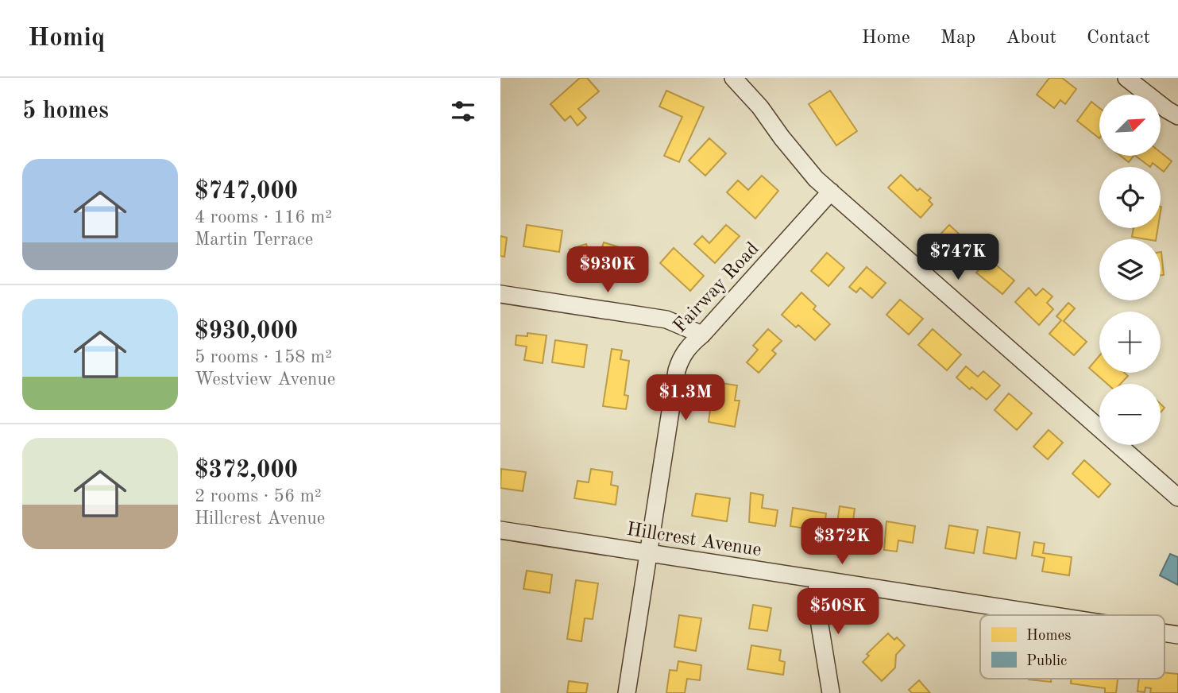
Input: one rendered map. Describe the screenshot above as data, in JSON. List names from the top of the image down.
{
  "streets": {
    "street": ["Fairway Road", "Hillcrest Avenue"]
  },
  "crossings": [
    ["Fairway Road", "Hillcrest Avenue"]
  ],
  "legend": ["Homes", "Public"],
  "north": "top right",
  "page": {
    "header": "Homiq",
    "nav": [
      "Home",
      "Map",
      "About",
      "Contact"
    ],
    "heading": "5 homes",
    "map_buttons": ["+", "−"],
    "list": [
      {
        "name": "$747,000",
        "note": "4 rooms · 116 m² · Martin Terrace"
      },
      {
        "name": "$930,000",
        "note": "5 rooms · 158 m² · Westview Avenue"
      },
      {
        "name": "$372,000",
        "note": "2 rooms · 56 m² · Hillcrest Avenue"
      }
    ],
    "price": [
      "$747K",
      "$930K",
      "$1.3M",
      "$372K",
      "$508K"
    ]
  }
}
